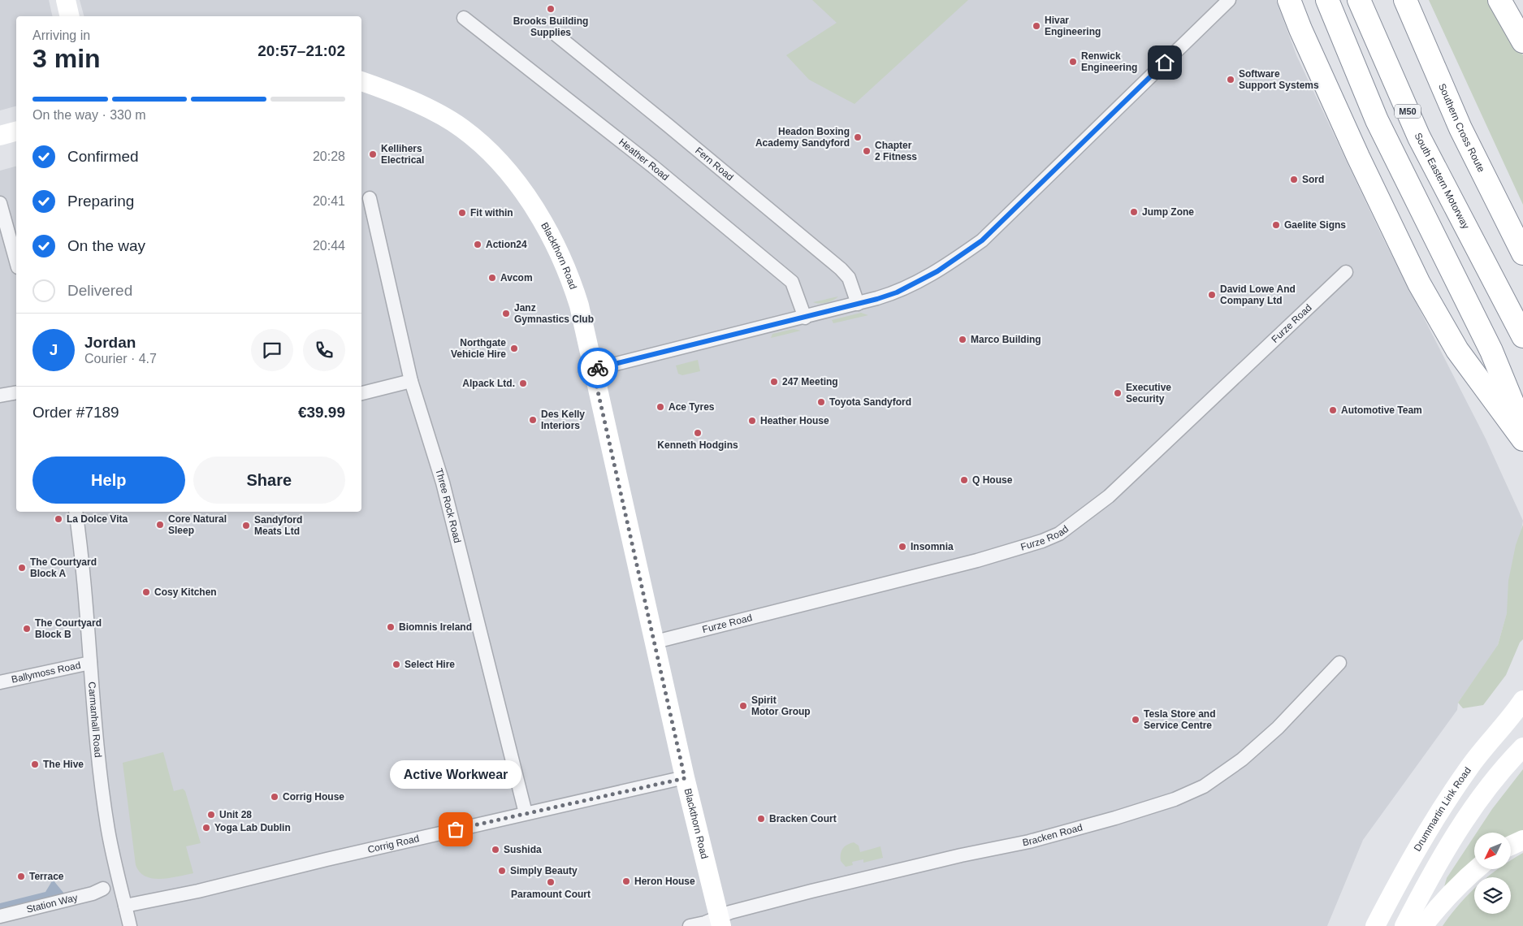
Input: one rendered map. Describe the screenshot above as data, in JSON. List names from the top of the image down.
{
  "streets": {
    "highway": ["M50", "Southern Cross Route", "South Eastern Motorway"],
    "street": [
      "Heather Road",
      "Fern Road",
      "Blackthorn Road",
      "Furze Road",
      "Three Rock Road",
      "Ballymoss Road",
      "Carmanhall Road",
      "Drummartin Link Road",
      "Bracken Road",
      "Corrig Road",
      "Station Way"
    ]
  },
  "crossings": [
    ["Blackthorn Road", "Furze Road"],
    ["Blackthorn Road", "Bracken Road"],
    ["Blackthorn Road", "Corrig Road"],
    ["Three Rock Road", "Corrig Road"],
    ["Ballymoss Road", "Carmanhall Road"],
    ["Carmanhall Road", "Corrig Road"]
  ],
  "places": [
    "Brooks Building Supplies",
    "Hivar Engineering",
    "Renwick Engineering",
    "Software Support Systems",
    "Headon Boxing Academy Sandyford",
    "Chapter 2 Fitness",
    "Kellihers Electrical",
    "Sord",
    "Jump Zone",
    "Fit within",
    "Gaelite Signs",
    "Action24",
    "Avcom",
    "David Lowe And Company Ltd",
    "Janz Gymnastics Club",
    "Marco Building",
    "Northgate Vehicle Hire",
    "247 Meeting",
    "Alpack Ltd.",
    "Executive Security",
    "Toyota Sandyford",
    "Ace Tyres",
    "Automotive Team",
    "Des Kelly Interiors",
    "Heather House",
    "Kenneth Hodgins",
    "Q House",
    "La Dolce Vita",
    "Core Natural Sleep",
    "Sandyford Meats Ltd",
    "Insomnia",
    "The Courtyard Block A",
    "Cosy Kitchen",
    "Biomnis Ireland",
    "The Courtyard Block B",
    "Select Hire",
    "Spirit Motor Group",
    "Tesla Store and Service Centre",
    "The Hive",
    "Corrig House",
    "Unit 28",
    "Bracken Court",
    "Yoga Lab Dublin",
    "Active Workwear",
    "Sushida",
    "Simply Beauty",
    "Terrace",
    "Heron House",
    "Paramount Court"
  ],
  "north": "bottom left",
  "page": {
    "heading": ["3 min", "Arriving in", "20:57–21:02"],
    "panel": [
      "Jordan",
      "Courier · 4.7",
      "Order #7189",
      "€39.99"
    ],
    "bar": "On the way · 330 m",
    "list": [
      ["Confirmed", "20:28"],
      ["Preparing", "20:41"],
      ["On the way", "20:44"],
      "Delivered"
    ],
    "round": "J",
    "buttons": ["Help", "Share"],
    "bubble": "Active Workwear"
  }
}
